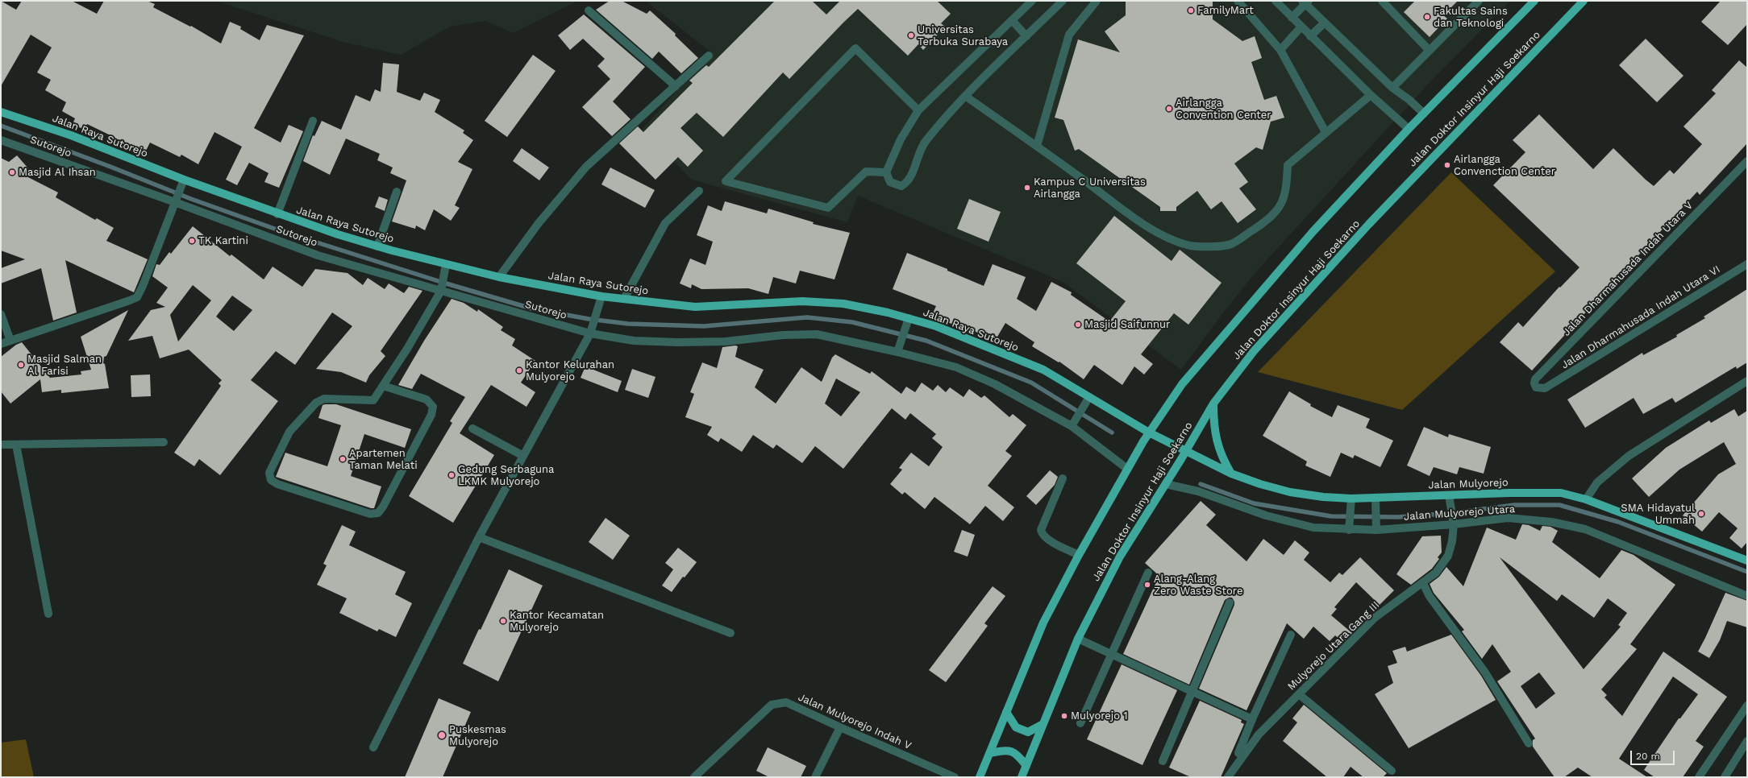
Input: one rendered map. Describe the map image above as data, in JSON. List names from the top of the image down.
{
  "streets": {
    "main road": ["Jalan Doktor Insinyur Haji Soekarno", "Jalan Raya Sutorejo", "Jalan Mulyorejo"],
    "street": [
      "Sutorejo",
      "Jalan Dharmahusada Indah Utara V",
      "Jalan Dharmahusada Indah Utara VI",
      "Jalan Mulyorejo Utara",
      "Mulyorejo Utara Gang III",
      "Jalan Mulyorejo Indah V"
    ]
  },
  "crossings": [
    ["Jalan Doktor Insinyur Haji Soekarno", "Jalan Raya Sutorejo"],
    ["Jalan Doktor Insinyur Haji Soekarno", "Jalan Mulyorejo"],
    ["Jalan Doktor Insinyur Haji Soekarno", "Jalan Mulyorejo Utara"],
    ["Jalan Raya Sutorejo", "Jalan Mulyorejo"],
    ["Jalan Dharmahusada Indah Utara V", "Jalan Dharmahusada Indah Utara VI"],
    ["Jalan Mulyorejo", "Mulyorejo Utara Gang III"],
    ["Jalan Mulyorejo Utara", "Mulyorejo Utara Gang III"]
  ],
  "places": [
    "FamilyMart",
    "Fakultas Sains dan Teknologi",
    "Universitas Terbuka Surabaya",
    "Airlangga Convention Center",
    "Airlangga Convenction Center",
    "Masjid Al Ihsan",
    "Kampus C Universitas Airlangga",
    "TK Kartini",
    "Masjid Saifunnur",
    "Masjid Salman Al Farisi",
    "Kantor Kelurahan Mulyorejo",
    "Apartemen Taman Melati",
    "Gedung Serbaguna LKMK Mulyorejo",
    "SMA Hidayatul Ummah",
    "Alang-Alang Zero Waste Store",
    "Kantor Kecamatan Mulyorejo",
    "Mulyorejo 1",
    "Puskesmas Mulyorejo"
  ],
  "scale_bar": "20 m"
}
